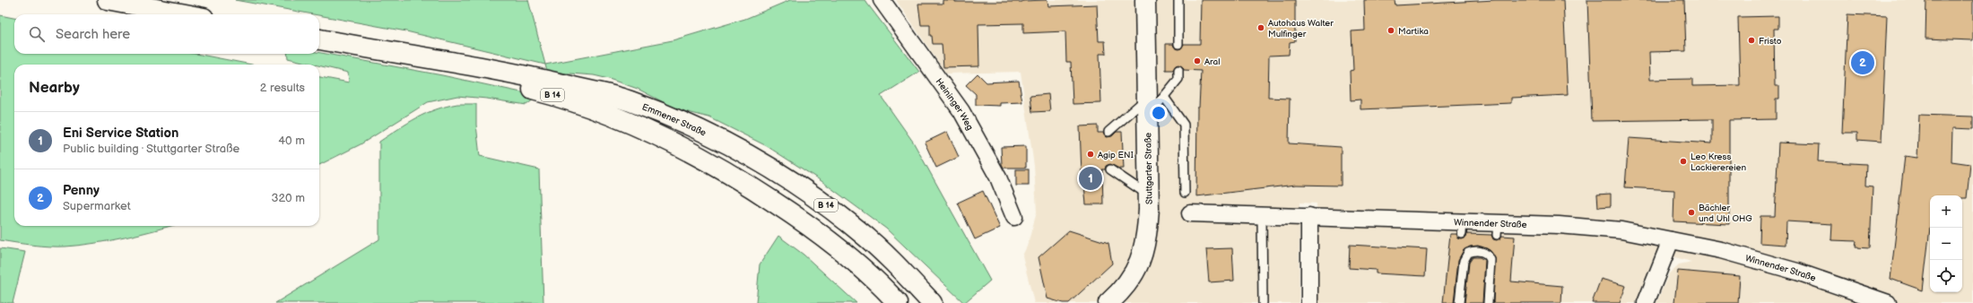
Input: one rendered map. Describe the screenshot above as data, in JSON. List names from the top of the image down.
{
  "streets": {
    "main road": ["B 14", "Emmener Straße", "Stuttgarter Straße"],
    "street": ["Heininger Weg", "Winnender Straße"]
  },
  "places": [
    "Autohaus Walter Mulfinger",
    "Martika",
    "Fristo",
    "Aral",
    "Agip ENI",
    "Leo Kress Lackierereien",
    "Bächler und Uhl OHG"
  ],
  "page": {
    "search": "Search here",
    "pins": ["2", "1"],
    "heading": ["Nearby", "2 results"],
    "list": [
      {
        "mark": "1",
        "name": "Eni Service Station",
        "note": "Public building · Stuttgarter Straße",
        "value": "40 m"
      },
      {
        "mark": "2",
        "name": "Penny",
        "note": "Supermarket",
        "value": "320 m"
      }
    ],
    "map_buttons": ["+", "−"]
  }
}
